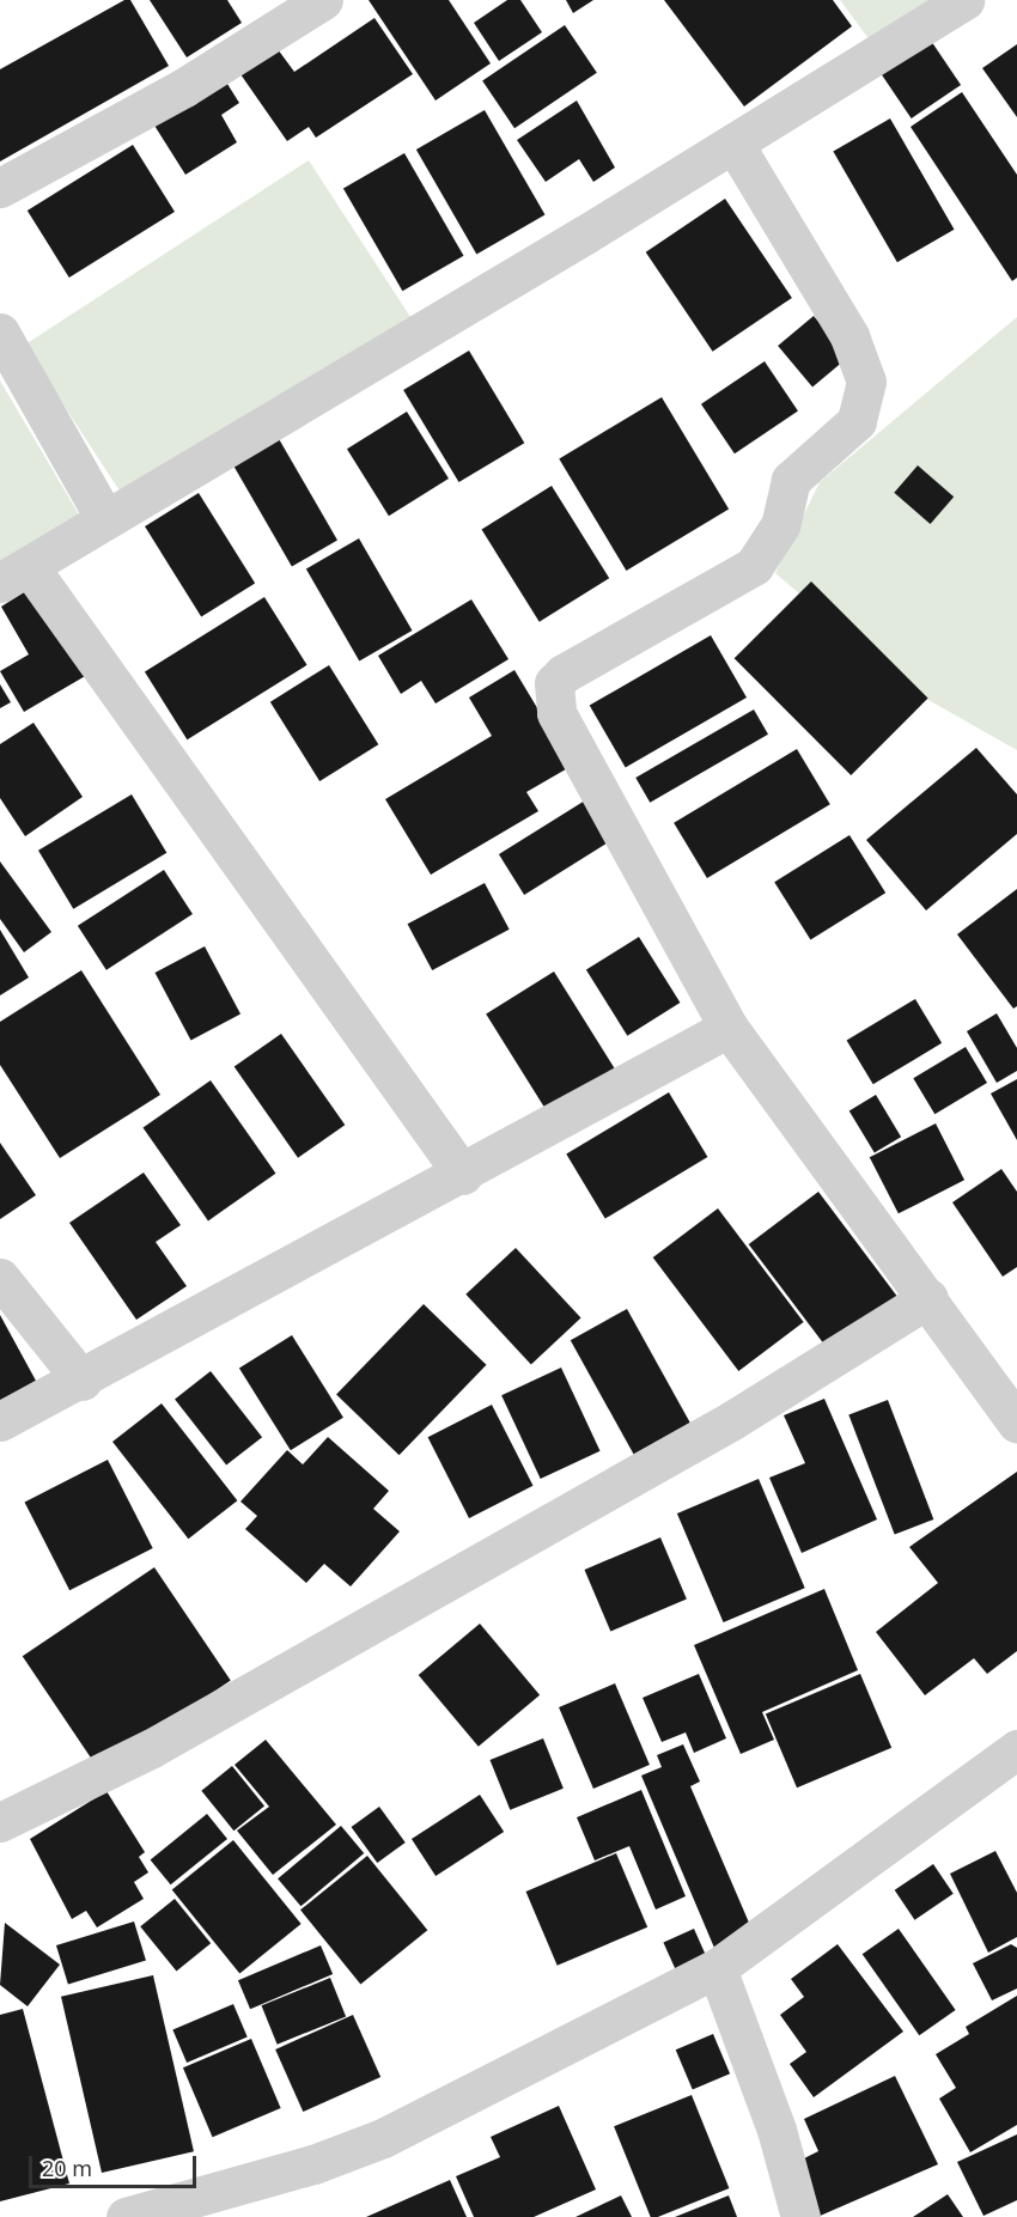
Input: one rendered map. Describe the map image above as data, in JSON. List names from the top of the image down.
{
  "scale_bar": "20 m"
}
